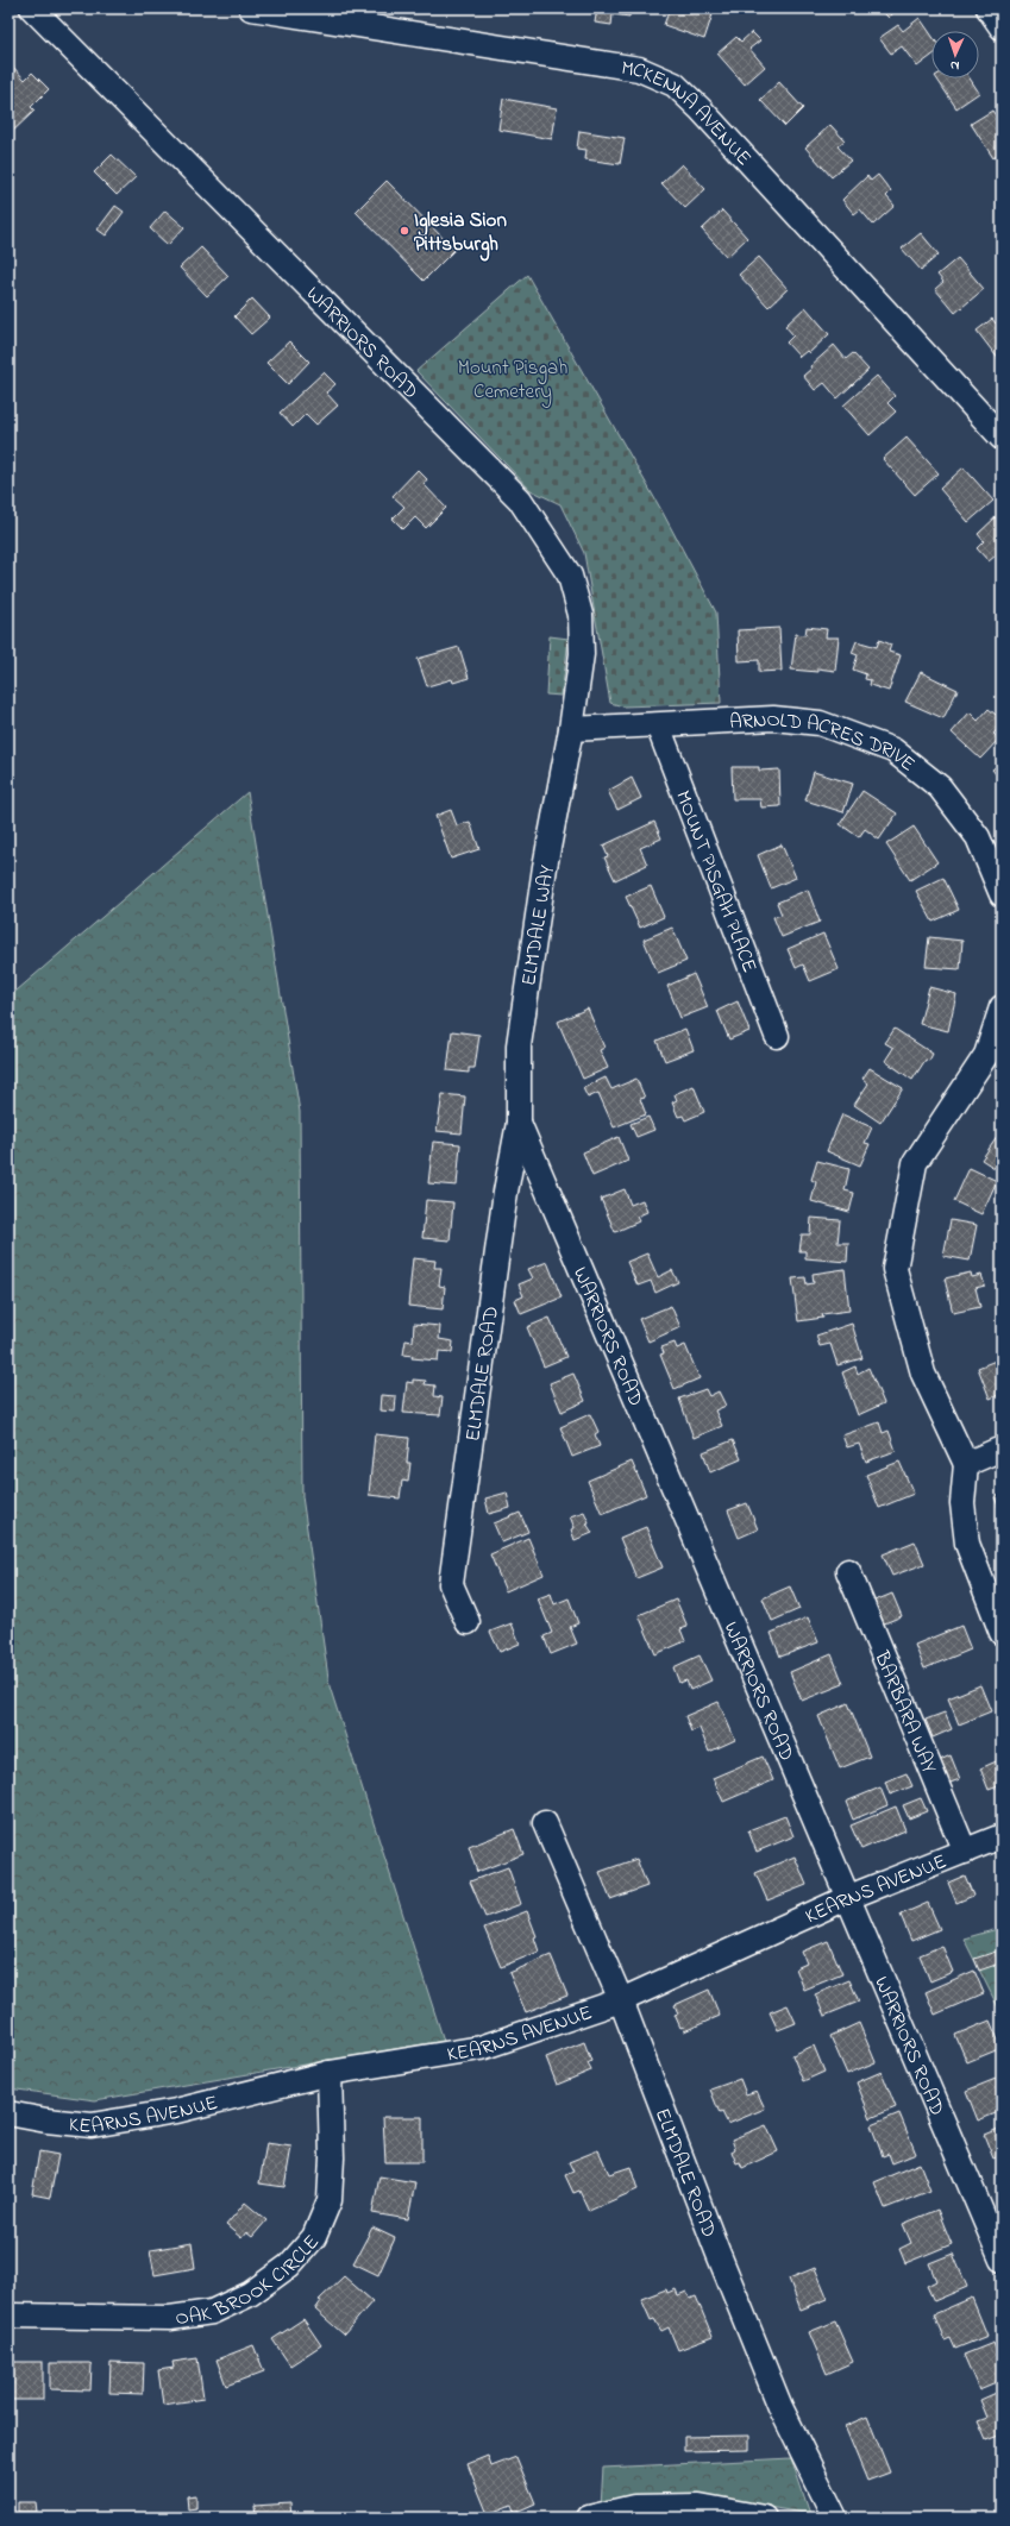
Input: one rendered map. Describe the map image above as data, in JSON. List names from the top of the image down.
{
  "streets": {
    "street": [
      "MCKENNA AVENUE",
      "WARRIORS ROAD",
      "ARNOLD ACRES DRIVE",
      "MOUNT PISGAH PLACE",
      "ELMDALE WAY",
      "ELMDALE ROAD",
      "BARBARA WAY",
      "KEARNS AVENUE",
      "OAK BROOK CIRCLE"
    ]
  },
  "crossings": [
    ["WARRIORS ROAD", "ARNOLD ACRES DRIVE"],
    ["WARRIORS ROAD", "ELMDALE WAY"],
    ["WARRIORS ROAD", "ELMDALE ROAD"],
    ["WARRIORS ROAD", "KEARNS AVENUE"],
    ["ARNOLD ACRES DRIVE", "MOUNT PISGAH PLACE"],
    ["ARNOLD ACRES DRIVE", "ELMDALE WAY"],
    ["ELMDALE WAY", "ELMDALE ROAD"],
    ["ELMDALE ROAD", "KEARNS AVENUE"],
    ["BARBARA WAY", "KEARNS AVENUE"],
    ["KEARNS AVENUE", "OAK BROOK CIRCLE"]
  ],
  "parks": ["Mount Pisgah Cemetery"],
  "places": ["Iglesia Sion Pittsburgh"],
  "north": "bottom"
}
